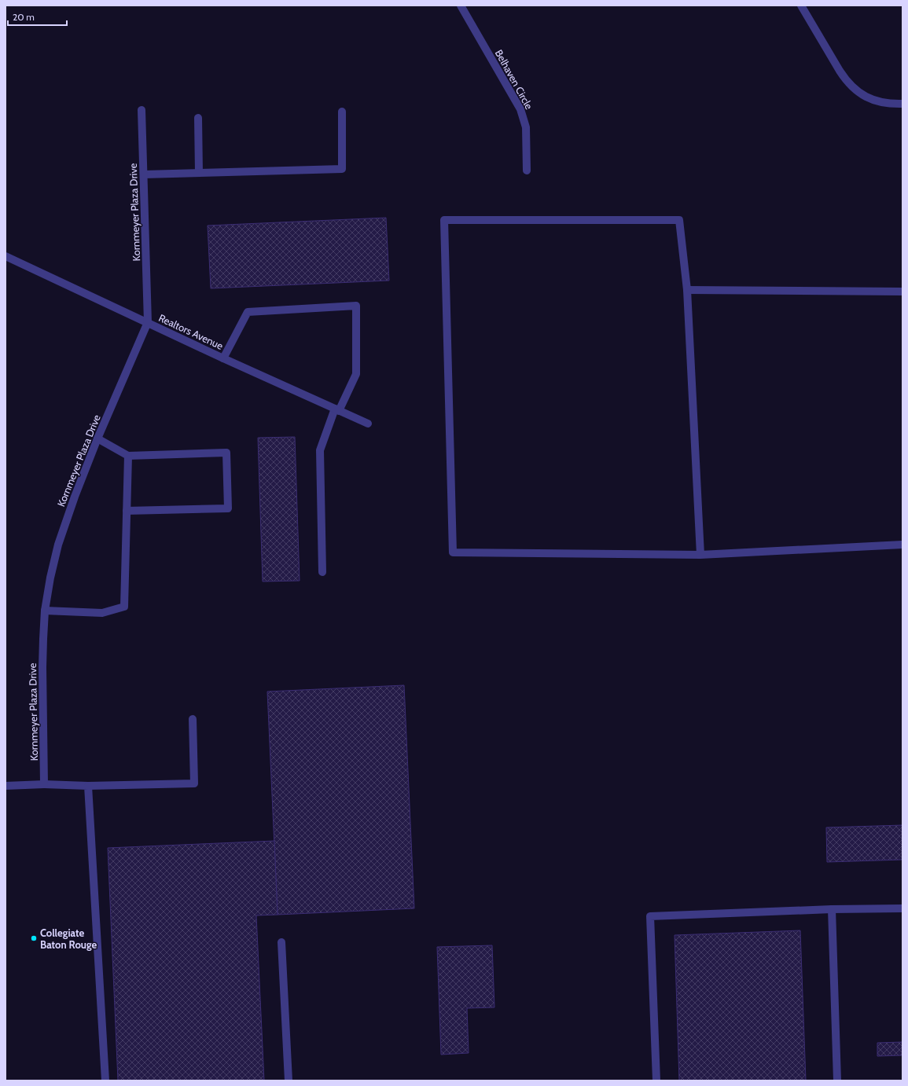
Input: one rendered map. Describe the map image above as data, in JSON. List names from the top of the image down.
{
  "streets": {
    "street": ["Belhaven Circle", "Kornmeyer Plaza Drive", "Realtors Avenue"]
  },
  "crossings": [
    ["Kornmeyer Plaza Drive", "Realtors Avenue"]
  ],
  "places": ["Collegiate Baton Rouge"],
  "scale_bar": "20 m"
}
